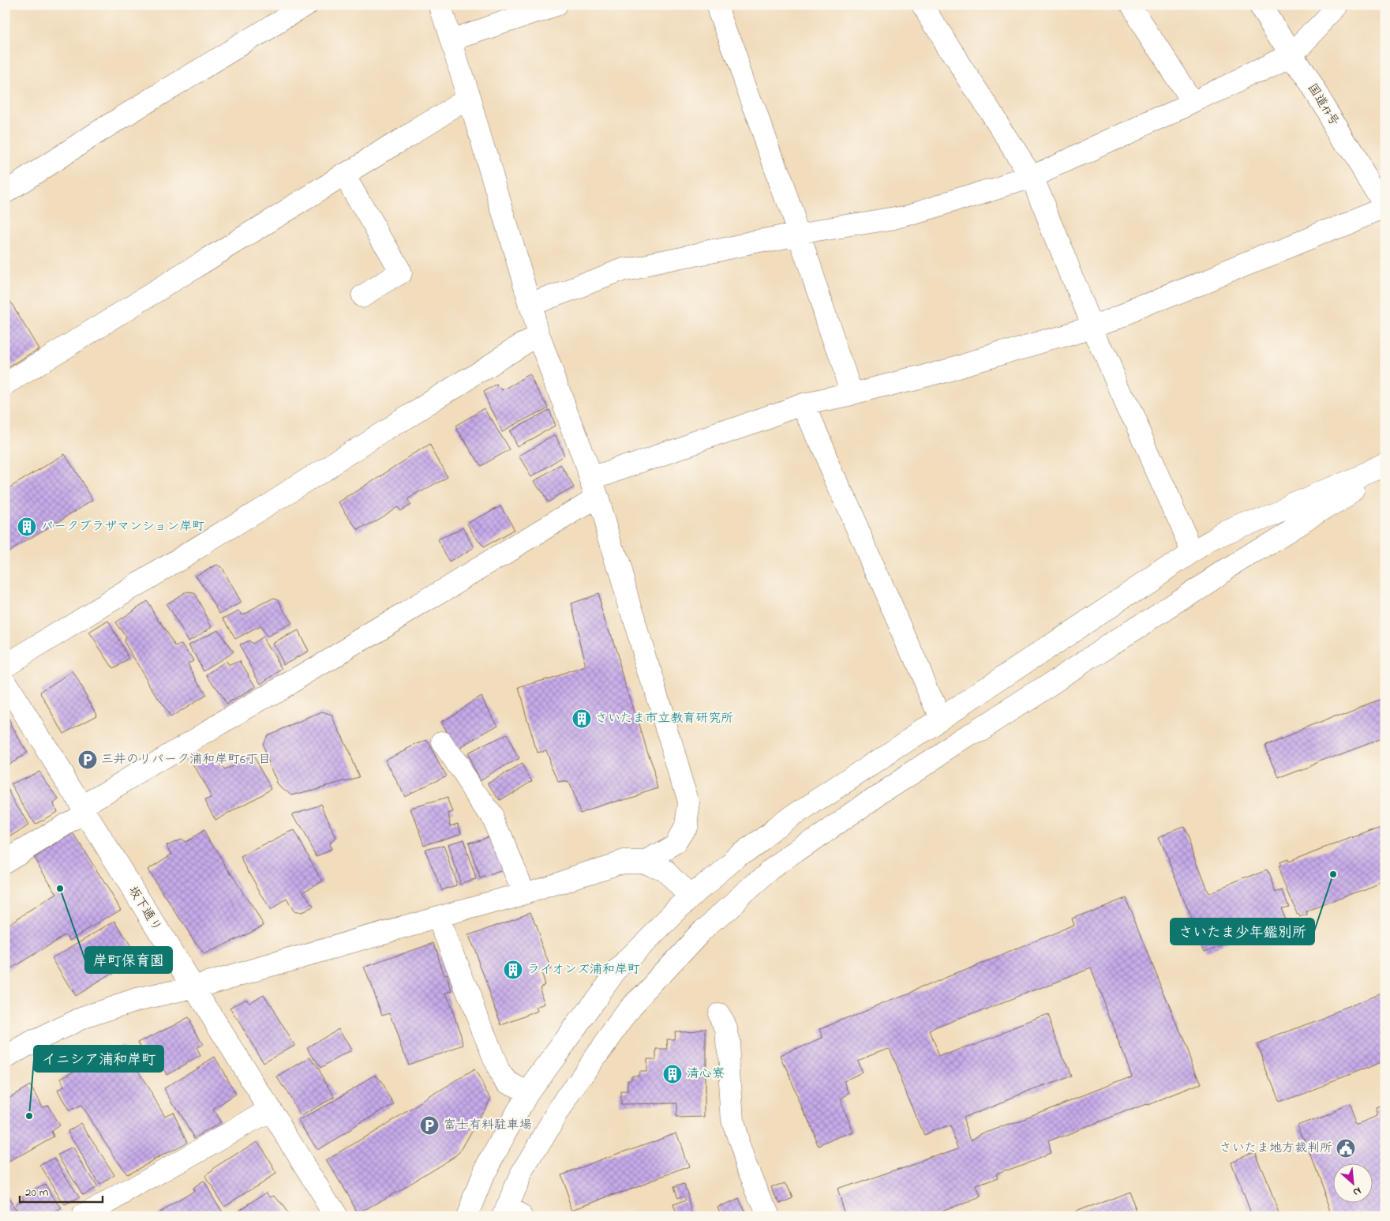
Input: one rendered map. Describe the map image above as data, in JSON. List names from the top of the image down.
{
  "streets": {
    "main road": ["国道17号", "坂下通り"]
  },
  "places": {
    "building": [
      "パークプラザマンション岸町",
      "さいたま市立教育研究所",
      "ライオンズ浦和岸町",
      "清心寮"
    ],
    "parking": ["三井のリパーク浦和岸町6丁目", "富士有料駐車場"],
    "other": ["さいたま少年鑑別所", "岸町保育園", "イニシア浦和岸町"],
    "public building": ["さいたま地方裁判所"]
  },
  "scale_bar": "20 m",
  "north": "bottom right"
}
